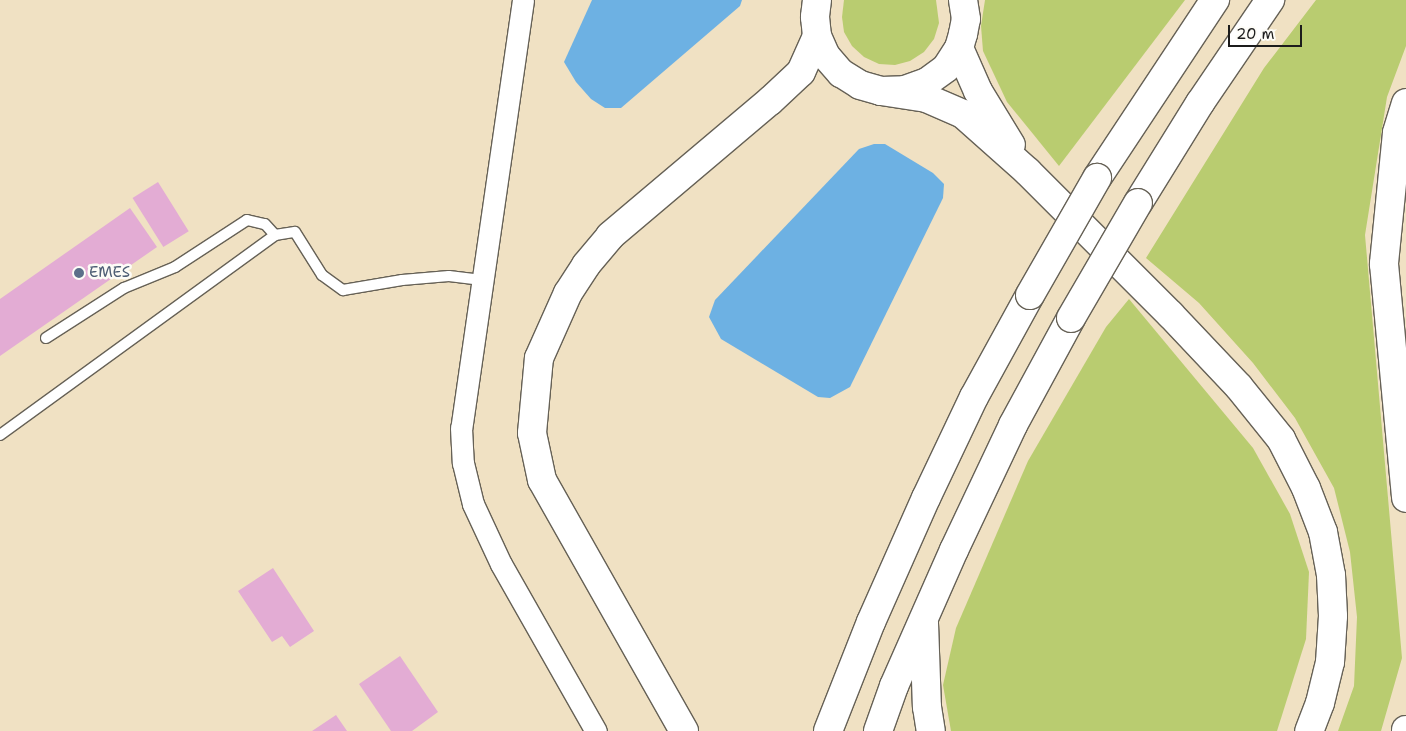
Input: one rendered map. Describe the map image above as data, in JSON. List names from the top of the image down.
{
  "places": ["EMES"],
  "scale_bar": "20 m"
}
